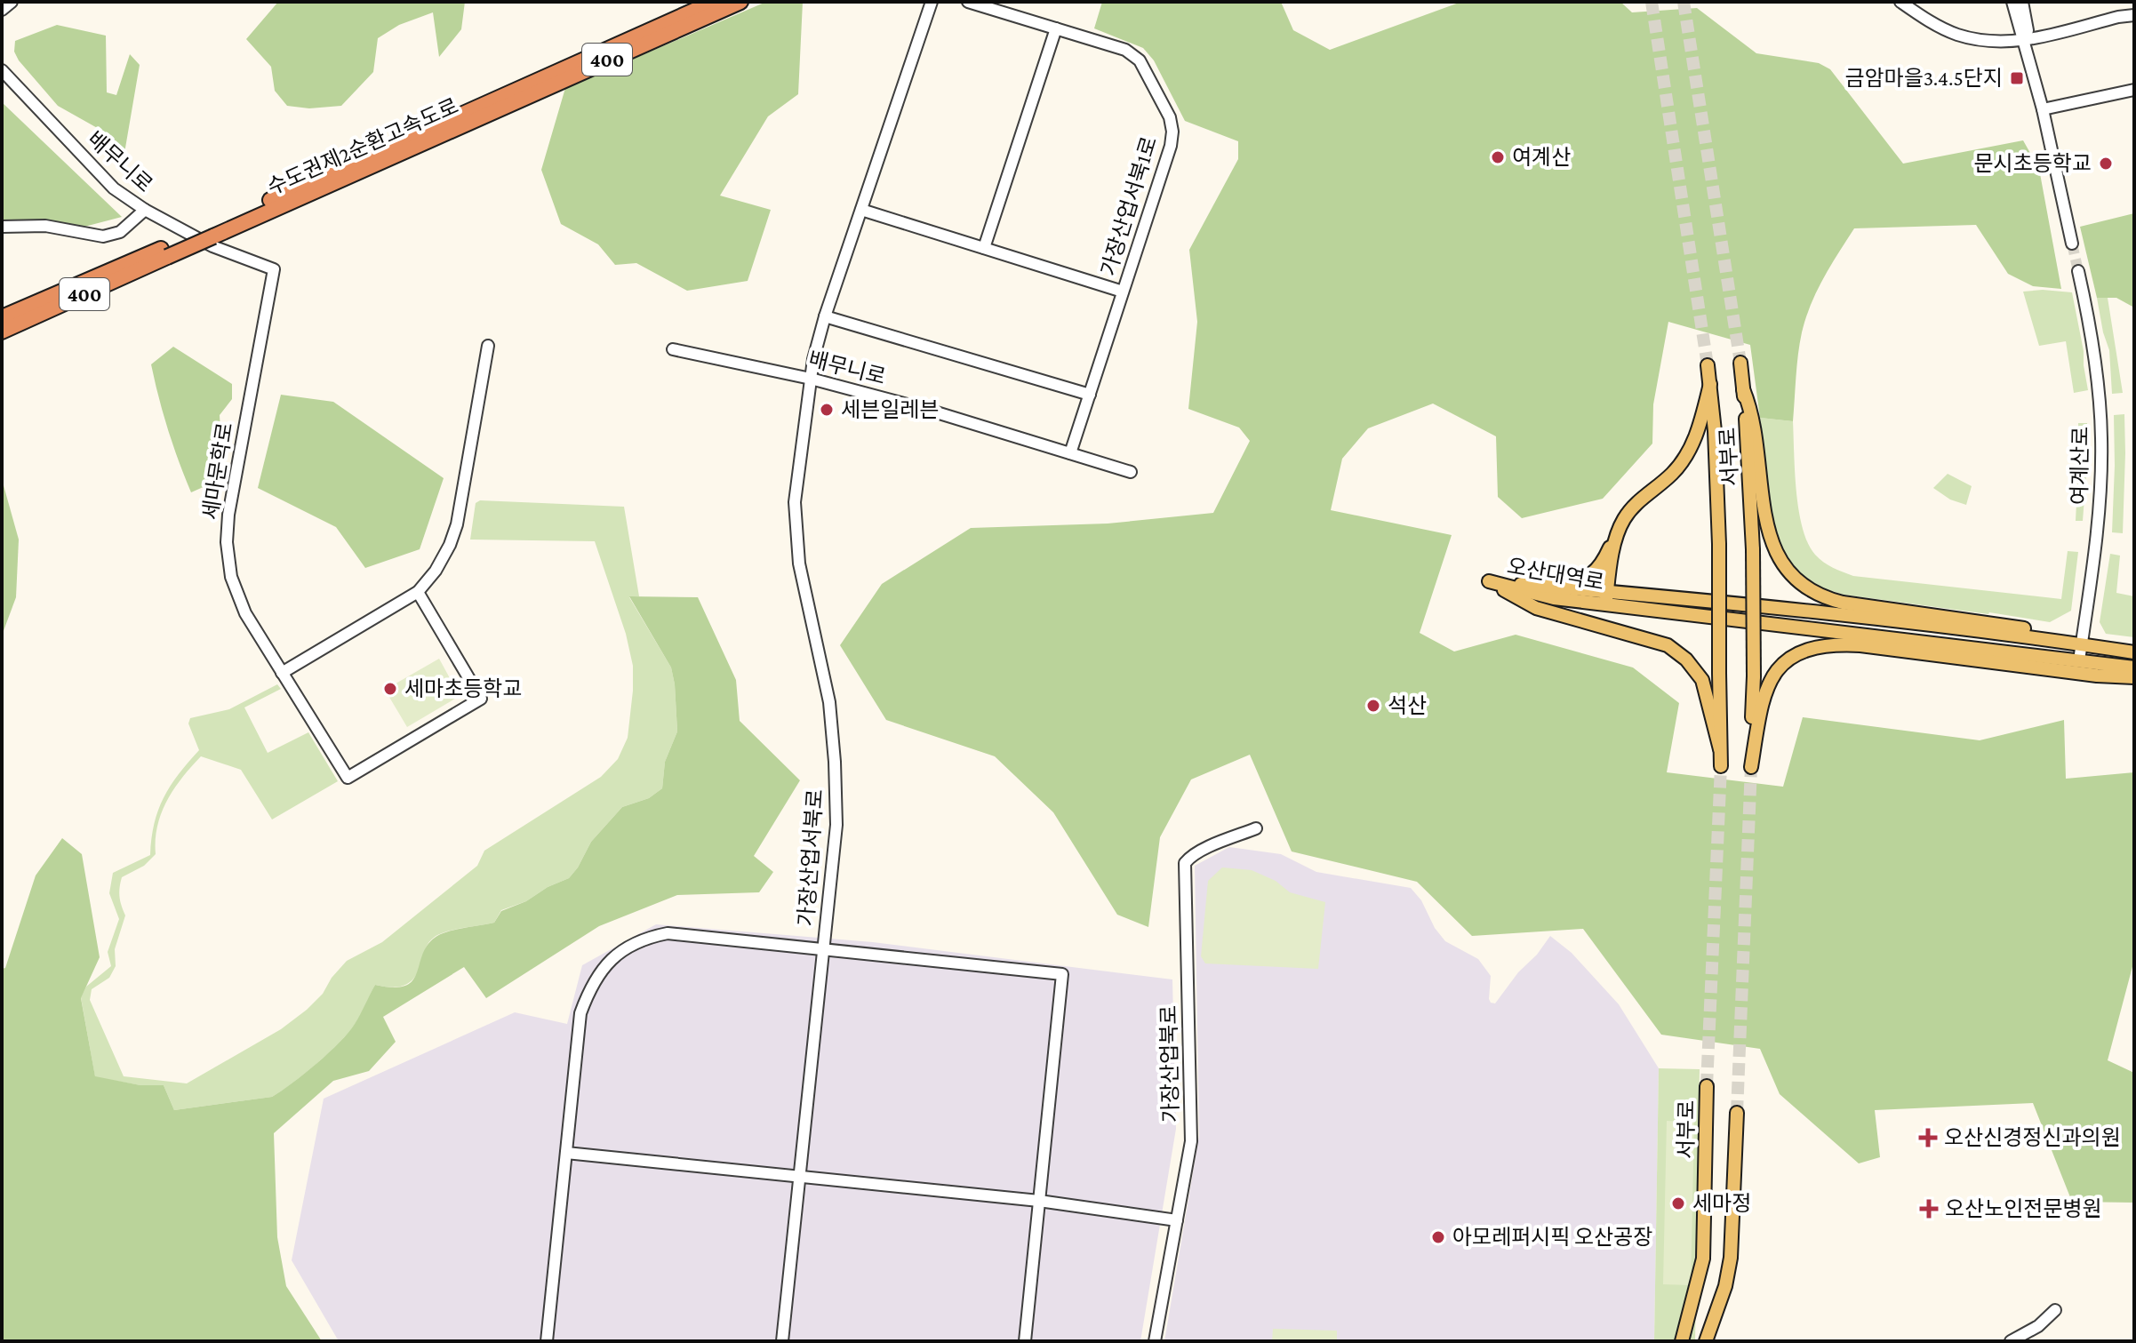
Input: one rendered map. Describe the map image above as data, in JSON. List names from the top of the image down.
{
  "streets": {
    "highway": ["400", "수도권제2순환고속도로"],
    "main road": ["서부로", "오산대역로"],
    "street": [
      "배무니로",
      "가장산업서북1로",
      "여계산로",
      "세마문학로",
      "가장산업서북로",
      "가장산업북로"
    ]
  },
  "crossings": [
    ["배무니로", "가장산업서북1로"],
    ["배무니로", "세마문학로"],
    ["배무니로", "가장산업서북로"],
    ["여계산로", "오산대역로"]
  ],
  "places": {
    "transit": ["금암마을3.4.5단지"],
    "other": [
      "여계산",
      "문시초등학교",
      "세븐일레븐",
      "세마초등학교",
      "석산",
      "세마정",
      "아모레퍼시픽 오산공장"
    ],
    "health": ["오산신경정신과의원", "오산노인전문병원"]
  }
}
